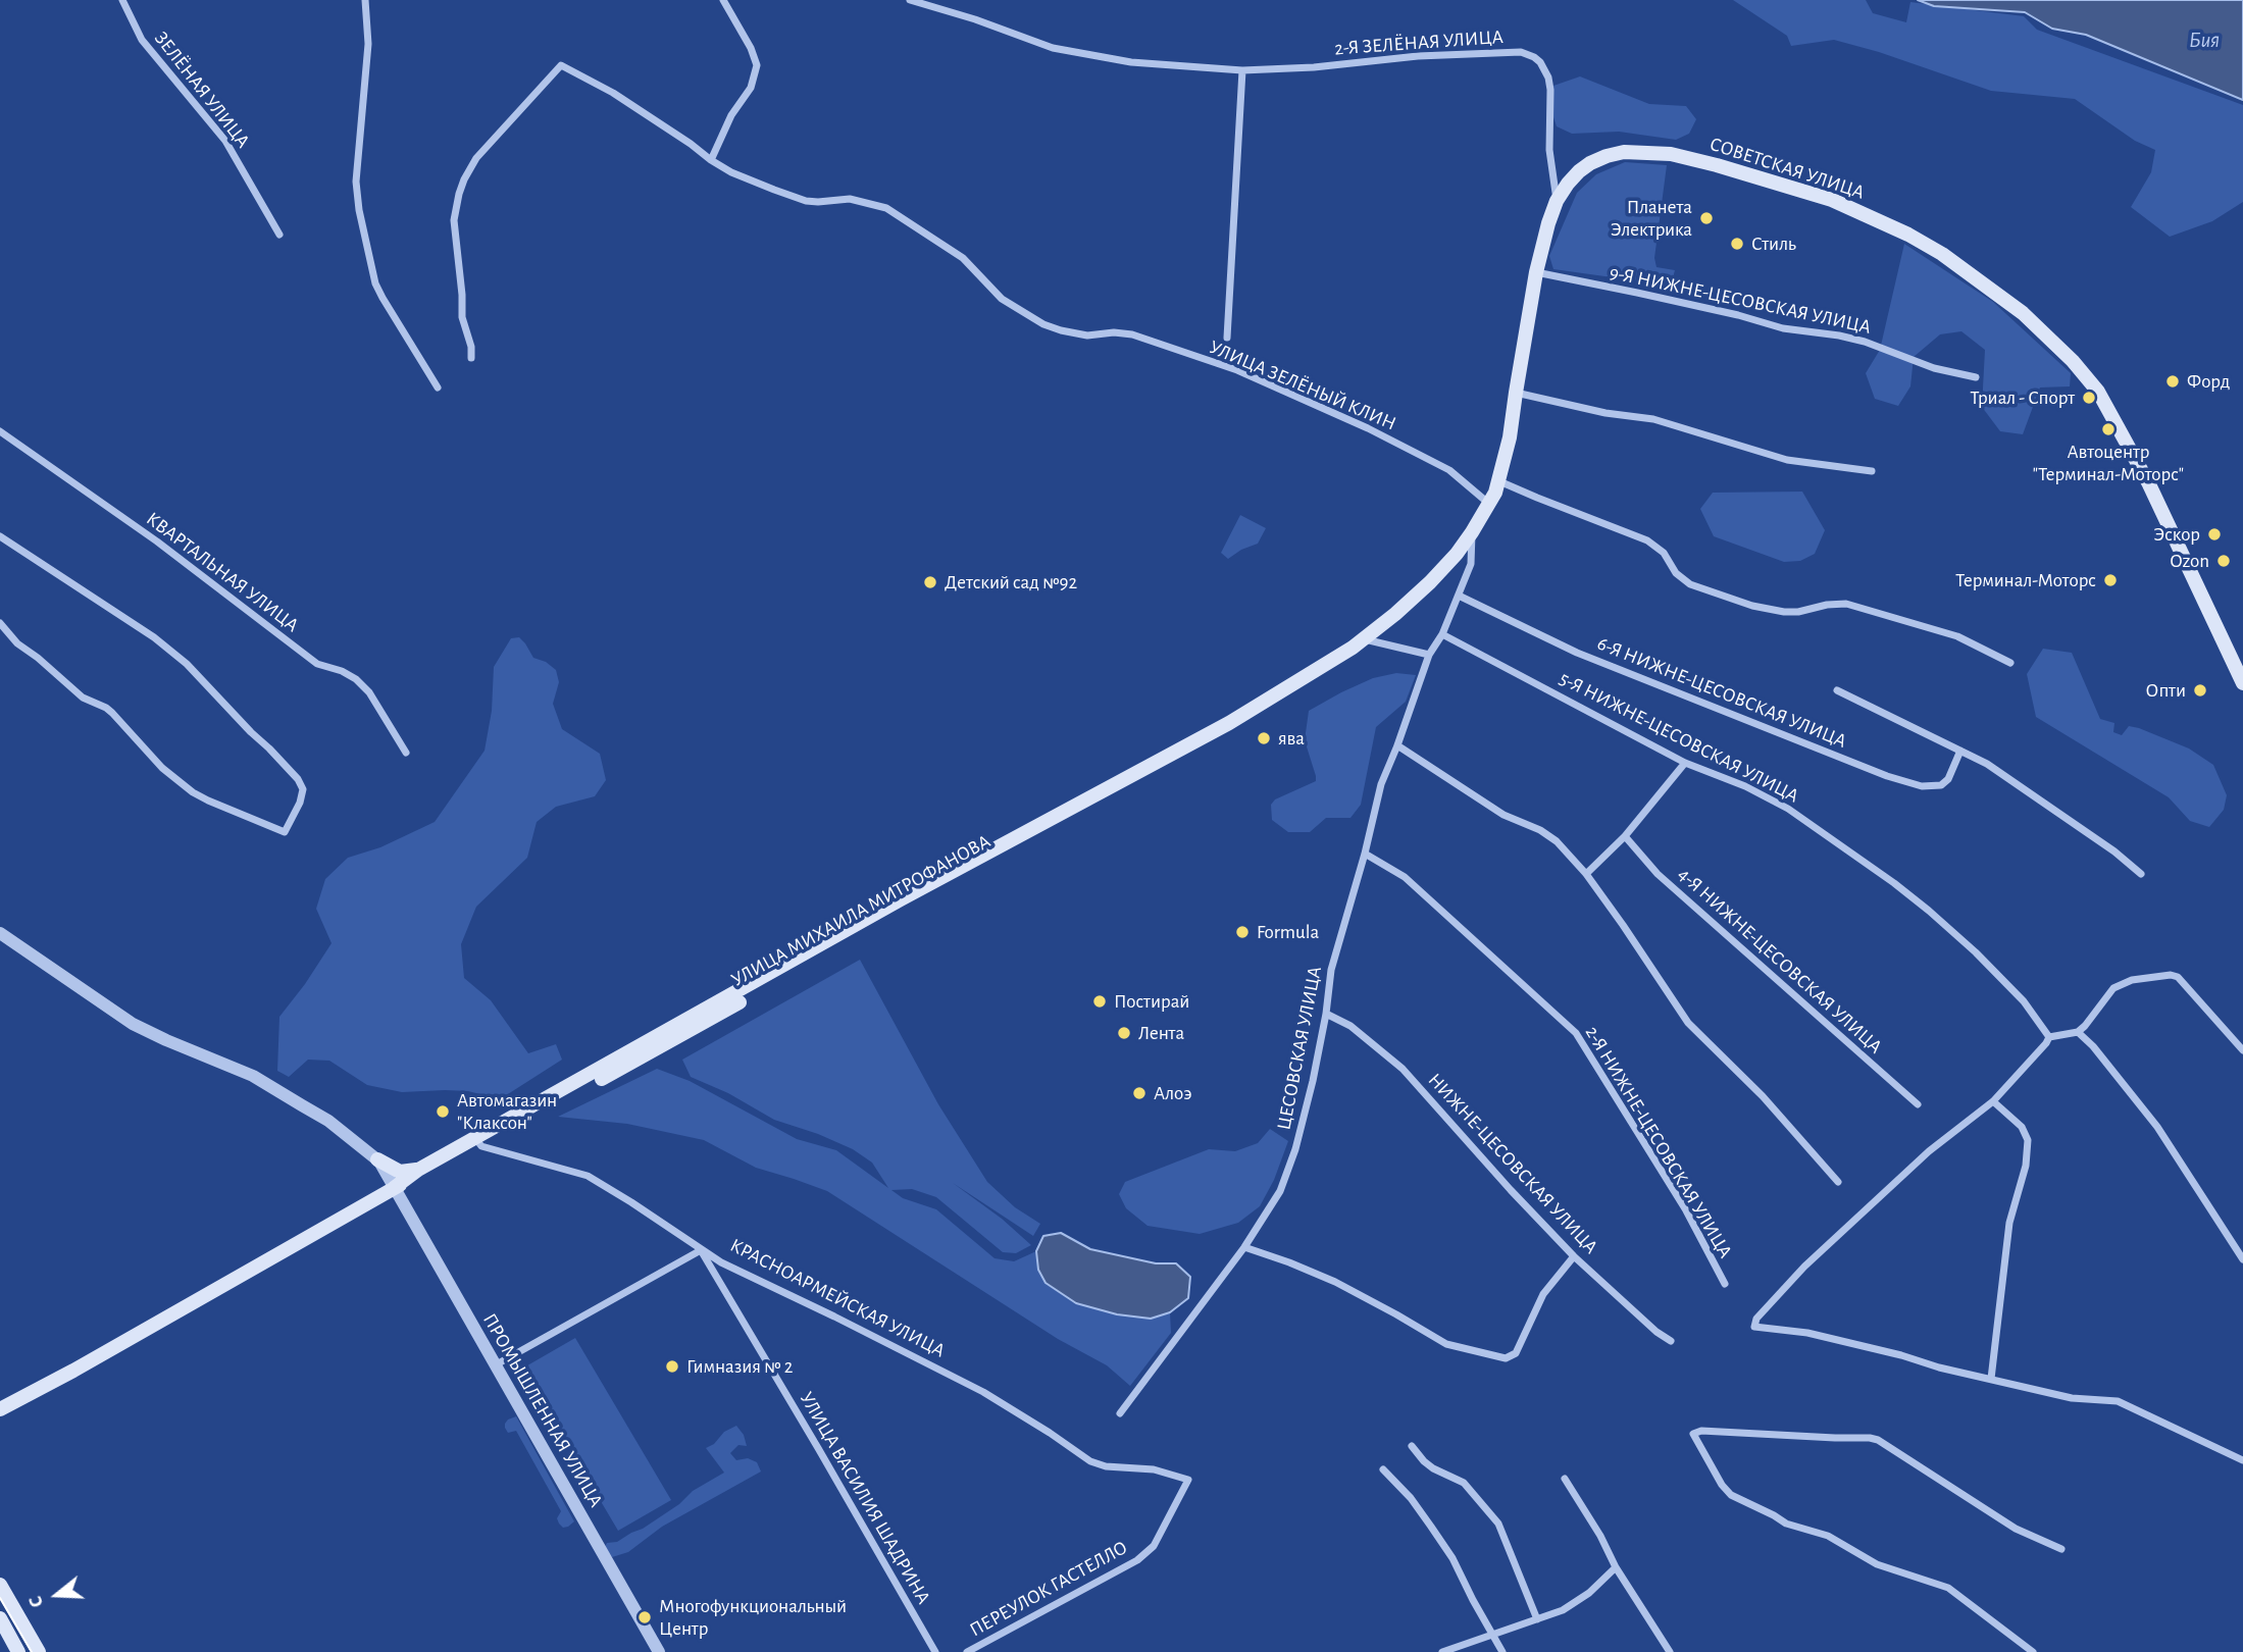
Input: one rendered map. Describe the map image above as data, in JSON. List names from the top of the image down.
{
  "streets": {
    "main road": ["СОВЕТСКАЯ УЛИЦА", "УЛИЦА МИХАИЛА МИТРОФАНОВА"],
    "street": [
      "2-Я ЗЕЛЁНАЯ УЛИЦА",
      "ЗЕЛЁНАЯ УЛИЦА",
      "9-Я НИЖНЕ-ЦЕСОВСКАЯ УЛИЦА",
      "УЛИЦА ЗЕЛЁНЫЙ КЛИН",
      "КВАРТАЛЬНАЯ УЛИЦА",
      "6-Я НИЖНЕ-ЦЕСОВСКАЯ УЛИЦА",
      "5-Я НИЖНЕ-ЦЕСОВСКАЯ УЛИЦА",
      "4-Я НИЖНЕ-ЦЕСОВСКАЯ УЛИЦА",
      "ЦЕСОВСКАЯ УЛИЦА",
      "2-Я НИЖНЕ-ЦЕСОВСКАЯ УЛИЦА",
      "НИЖНЕ-ЦЕСОВСКАЯ УЛИЦА",
      "КРАСНОАРМЕЙСКАЯ УЛИЦА",
      "ПРОМЫШЛЕННАЯ УЛИЦА",
      "УЛИЦА ВАСИЛИЯ ШАДРИНА",
      "ПЕРЕУЛОК ГАСТЕЛЛО"
    ]
  },
  "crossings": [
    ["2-Я ЗЕЛЁНАЯ УЛИЦА", "СОВЕТСКАЯ УЛИЦА"],
    ["СОВЕТСКАЯ УЛИЦА", "9-Я НИЖНЕ-ЦЕСОВСКАЯ УЛИЦА"],
    ["СОВЕТСКАЯ УЛИЦА", "УЛИЦА МИХАИЛА МИТРОФАНОВА"],
    ["9-Я НИЖНЕ-ЦЕСОВСКАЯ УЛИЦА", "УЛИЦА МИХАИЛА МИТРОФАНОВА"],
    ["УЛИЦА ЗЕЛЁНЫЙ КЛИН", "УЛИЦА МИХАИЛА МИТРОФАНОВА"],
    ["6-Я НИЖНЕ-ЦЕСОВСКАЯ УЛИЦА", "ЦЕСОВСКАЯ УЛИЦА"],
    ["5-Я НИЖНЕ-ЦЕСОВСКАЯ УЛИЦА", "ЦЕСОВСКАЯ УЛИЦА"],
    ["УЛИЦА МИХАИЛА МИТРОФАНОВА", "ЦЕСОВСКАЯ УЛИЦА"],
    ["УЛИЦА МИХАИЛА МИТРОФАНОВА", "КРАСНОАРМЕЙСКАЯ УЛИЦА"],
    ["УЛИЦА МИХАИЛА МИТРОФАНОВА", "ПРОМЫШЛЕННАЯ УЛИЦА"],
    ["ЦЕСОВСКАЯ УЛИЦА", "2-Я НИЖНЕ-ЦЕСОВСКАЯ УЛИЦА"],
    ["ЦЕСОВСКАЯ УЛИЦА", "НИЖНЕ-ЦЕСОВСКАЯ УЛИЦА"],
    ["КРАСНОАРМЕЙСКАЯ УЛИЦА", "УЛИЦА ВАСИЛИЯ ШАДРИНА"],
    ["КРАСНОАРМЕЙСКАЯ УЛИЦА", "ПЕРЕУЛОК ГАСТЕЛЛО"]
  ],
  "water": ["Бия"],
  "places": [
    "Планета Электрика",
    "Стиль",
    "Форд",
    "Триал - Спорт",
    "Автоцентр \"Терминал-Моторс\"",
    "Эскор",
    "Ozon",
    "Терминал-Моторс",
    "Детский сад №92",
    "Опти",
    "ява",
    "Formula",
    "Постирай",
    "Лента",
    "Алоэ",
    "Автомагазин \"Клаксон\"",
    "Гимназия № 2",
    "Многофункциональный Центр"
  ],
  "north": "left"
}
